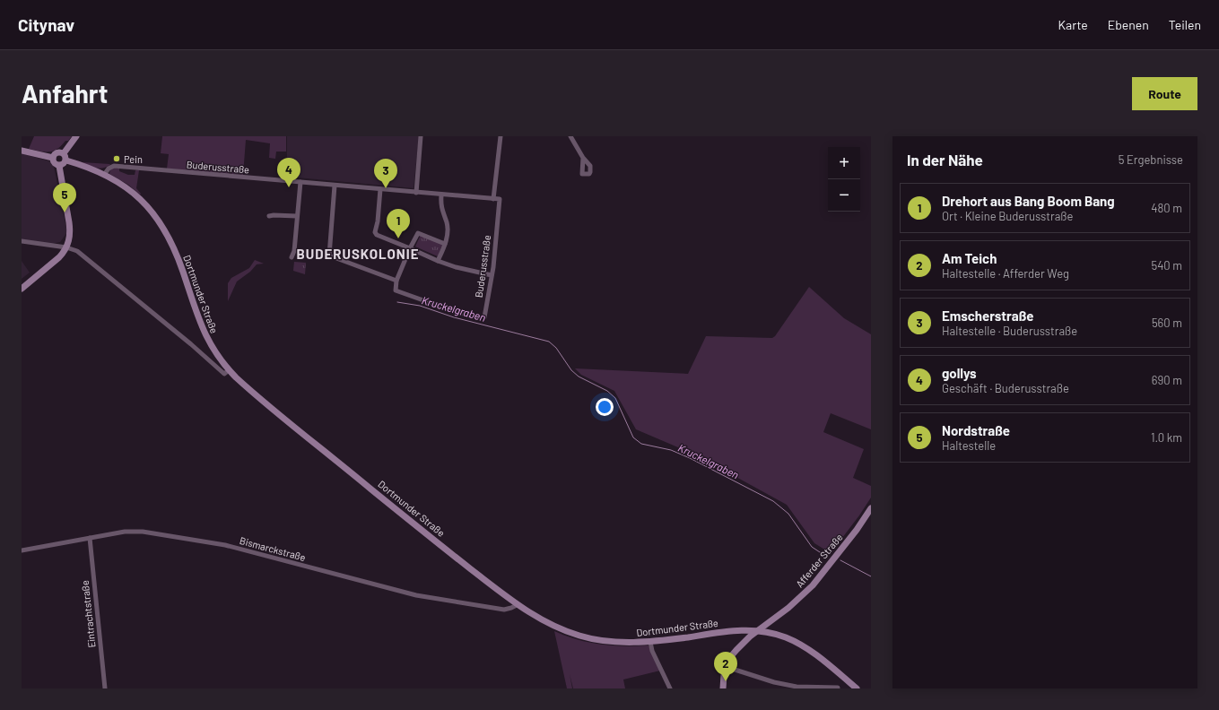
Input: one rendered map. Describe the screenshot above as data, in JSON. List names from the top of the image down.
{
  "streets": {
    "main road": ["Dortmunder Straße", "Afferder Straße"],
    "street": ["Buderusstraße", "Bismarckstraße", "Eintrachtstraße"]
  },
  "crossings": [
    ["Buderusstraße", "Dortmunder Straße"],
    ["Dortmunder Straße", "Bismarckstraße"],
    ["Dortmunder Straße", "Afferder Straße"],
    ["Bismarckstraße", "Eintrachtstraße"]
  ],
  "districts": ["BUDERUSKOLONIE"],
  "water": ["Kruckelgraben"],
  "places": ["Pein"],
  "page": {
    "header": "Citynav",
    "nav": ["Karte", "Ebenen", "Teilen"],
    "buttons": "Route",
    "title": "Anfahrt",
    "heading": ["In der Nähe", "5 Ergebnisse"],
    "map_buttons": ["+", "−"],
    "pins": [
      "4",
      "3",
      "5",
      "1",
      "2"
    ],
    "list": [
      {
        "mark": "1",
        "name": "Drehort aus Bang Boom Bang",
        "note": "Ort · Kleine Buderusstraße",
        "value": "480 m"
      },
      {
        "mark": "2",
        "name": "Am Teich",
        "note": "Haltestelle · Afferder Weg",
        "value": "540 m"
      },
      {
        "mark": "3",
        "name": "Emscherstraße",
        "note": "Haltestelle · Buderusstraße",
        "value": "560 m"
      },
      {
        "mark": "4",
        "name": "gollys",
        "note": "Geschäft · Buderusstraße",
        "value": "690 m"
      },
      {
        "mark": "5",
        "name": "Nordstraße",
        "note": "Haltestelle",
        "value": "1.0 km"
      }
    ]
  }
}
